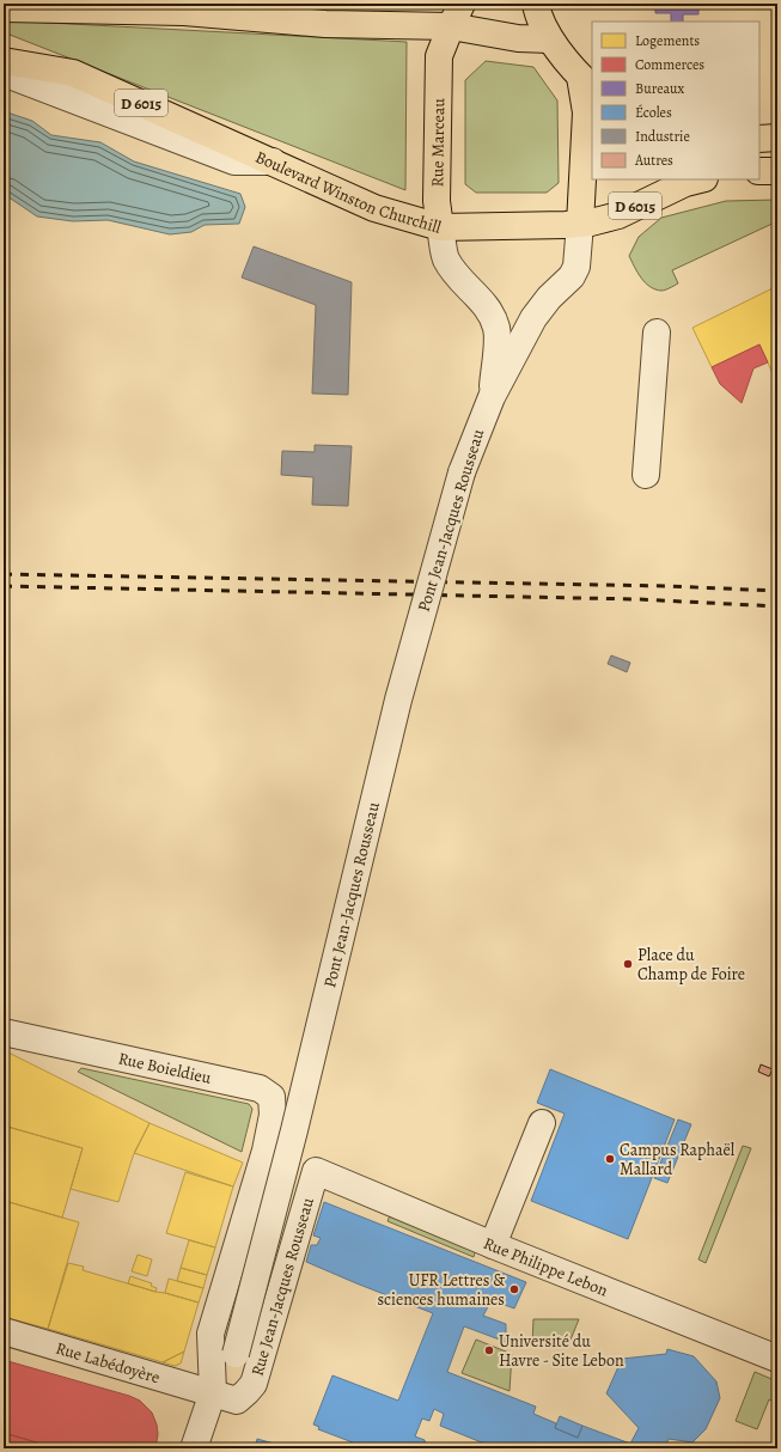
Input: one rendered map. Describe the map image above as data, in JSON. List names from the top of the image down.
{
  "streets": {
    "main road": ["D 6015", "Rue Marceau", "Boulevard Winston Churchill"],
    "street": [
      "Pont Jean-Jacques Rousseau",
      "Rue Boieldieu",
      "Rue Philippe Lebon",
      "Rue Jean-Jacques Rousseau",
      "Rue Labédoyère"
    ]
  },
  "crossings": [
    ["Rue Marceau", "Boulevard Winston Churchill"],
    ["Rue Marceau", "Pont Jean-Jacques Rousseau"],
    ["Boulevard Winston Churchill", "Pont Jean-Jacques Rousseau"],
    ["Pont Jean-Jacques Rousseau", "Rue Boieldieu"],
    ["Pont Jean-Jacques Rousseau", "Rue Jean-Jacques Rousseau"],
    ["Pont Jean-Jacques Rousseau", "Rue Labédoyère"],
    ["Rue Boieldieu", "Rue Jean-Jacques Rousseau"],
    ["Rue Boieldieu", "Rue Labédoyère"],
    ["Rue Philippe Lebon", "Rue Jean-Jacques Rousseau"],
    ["Rue Jean-Jacques Rousseau", "Rue Labédoyère"]
  ],
  "places": [
    "Place du Champ de Foire",
    "Campus Raphaël Mallard",
    "UFR Lettres & sciences humaines",
    "Université du Havre - Site Lebon"
  ],
  "legend": [
    "Logements",
    "Commerces",
    "Bureaux",
    "Écoles",
    "Industrie",
    "Autres"
  ]
}
